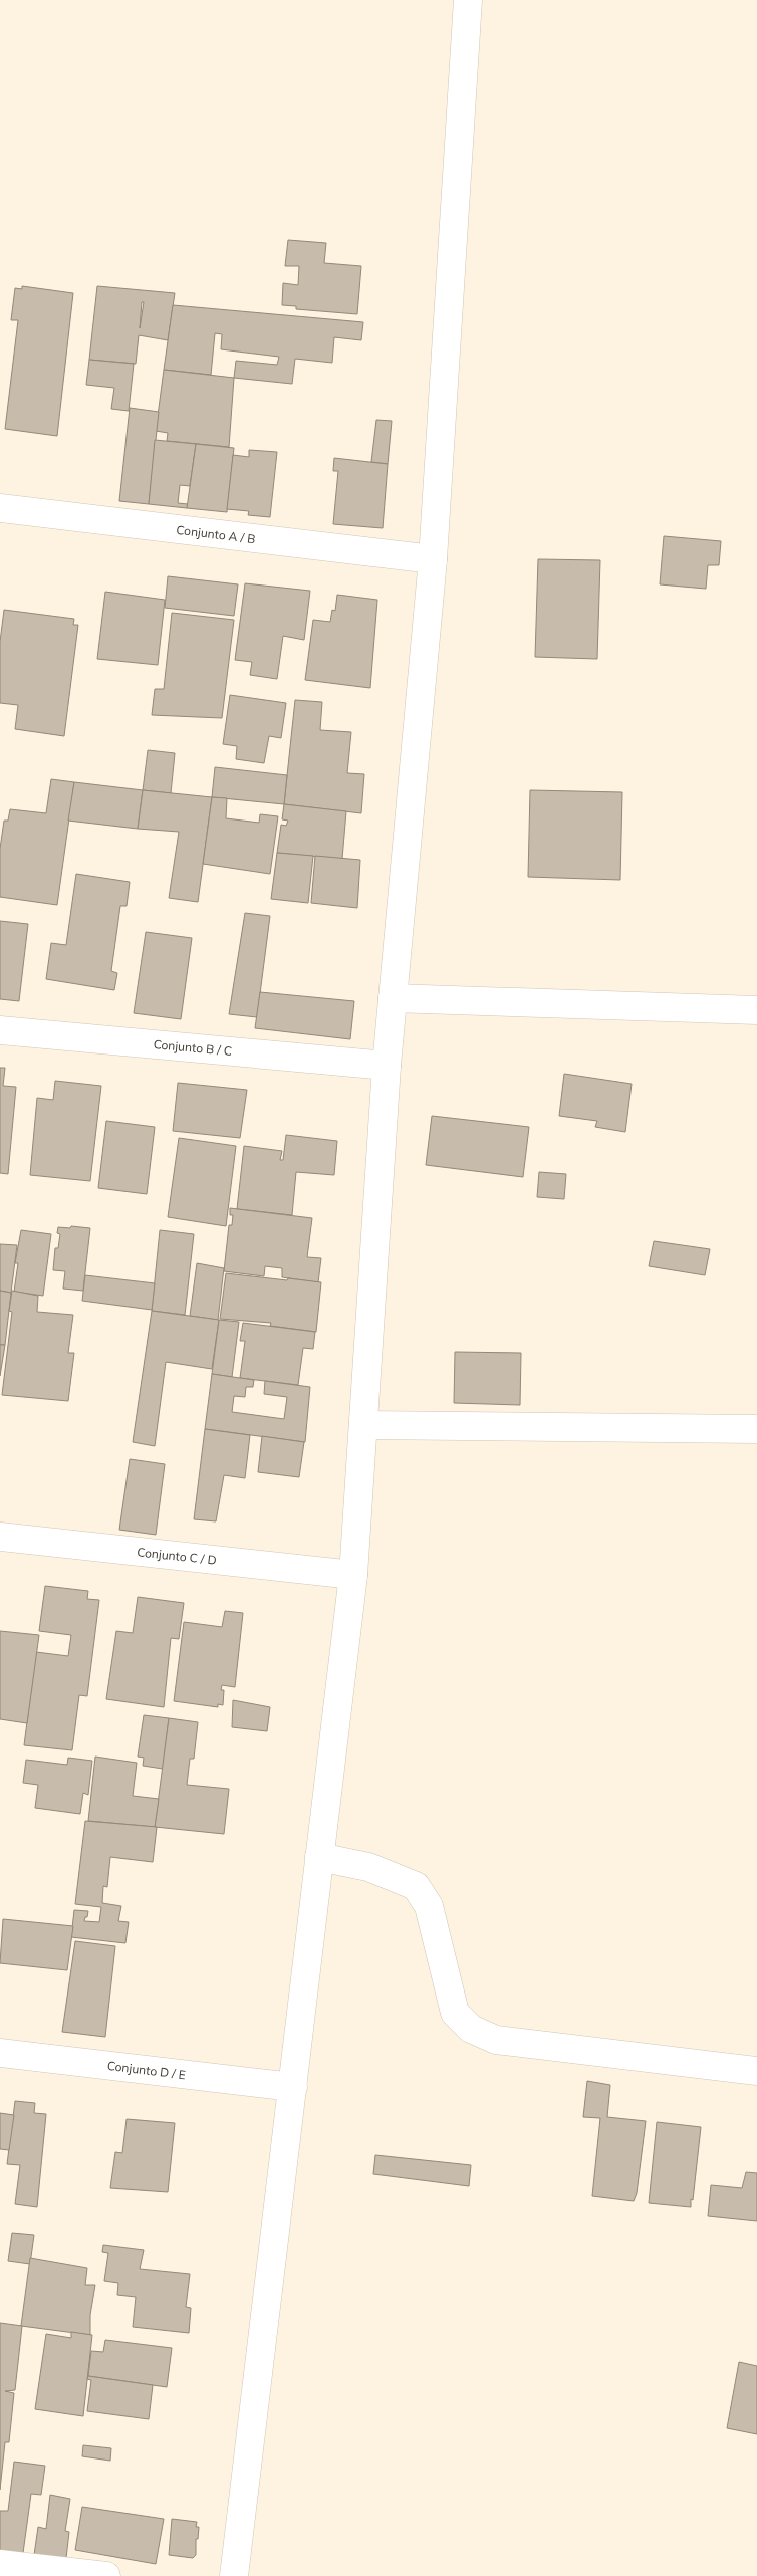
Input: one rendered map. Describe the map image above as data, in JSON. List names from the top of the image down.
{
  "streets": {
    "street": [
      "Conjunto A / B",
      "Conjunto B / C",
      "Conjunto C / D",
      "Conjunto D / E"
    ]
  }
}
